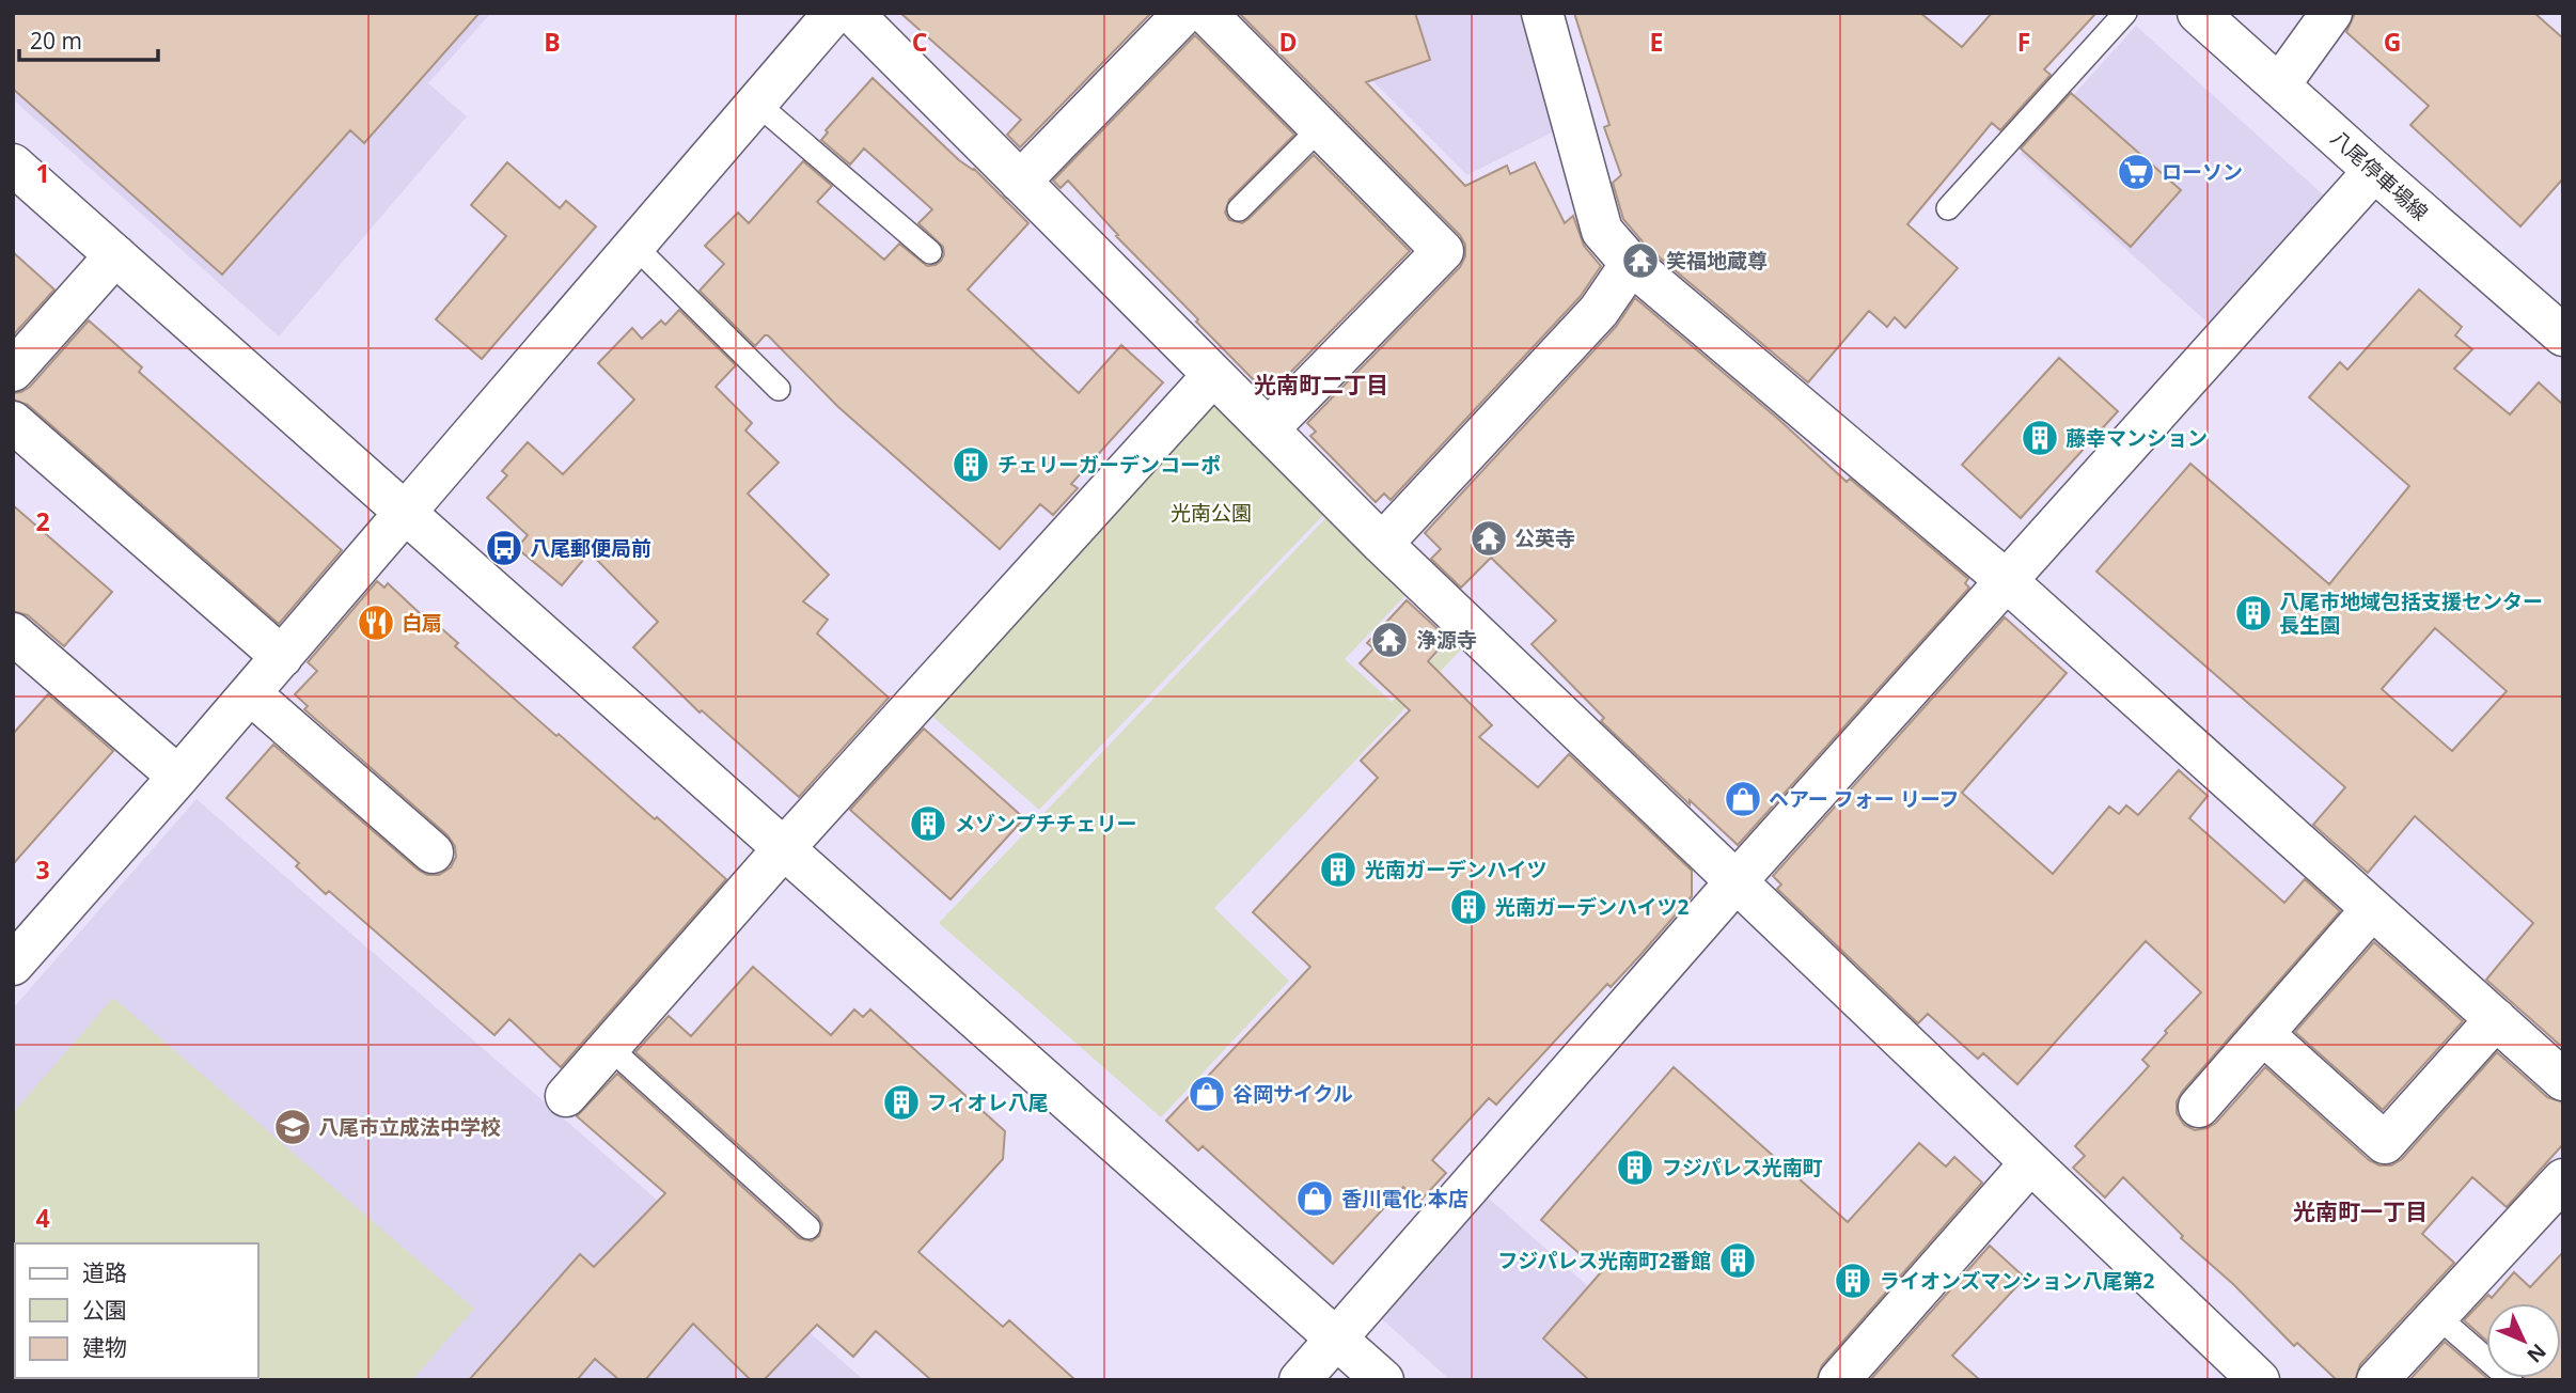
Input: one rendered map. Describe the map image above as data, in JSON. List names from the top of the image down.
{
  "streets": {
    "street": ["八尾停車場線"]
  },
  "districts": ["光南町二丁目", "光南町一丁目"],
  "parks": ["光南公園"],
  "places": {
    "supermarket": ["ローソン"],
    "temple": ["笑福地蔵尊", "公英寺", "浄源寺"],
    "building": [
      "藤幸マンション",
      "チェリーガーデンコーポ",
      "八尾市地域包括支援センター 長生園",
      "メゾンプチチェリー",
      "光南ガーデンハイツ",
      "光南ガーデンハイツ2",
      "フィオレ八尾",
      "フジパレス光南町",
      "フジパレス光南町2番館",
      "ライオンズマンション八尾第2"
    ],
    "bus stop": ["八尾郵便局前"],
    "restaurant": ["白扇"],
    "shop": ["ヘアー フォー リーフ", "谷岡サイクル", "香川電化 本店"],
    "school or university": ["八尾市立成法中学校"]
  },
  "legend": ["道路", "公園", "建物"],
  "scale_bar": "20 m",
  "north": "bottom right",
  "grid": {
    "columns": [
      "B",
      "C",
      "D",
      "E",
      "F",
      "G"
    ],
    "rows": [
      "1",
      "2",
      "3",
      "4"
    ]
  }
}
